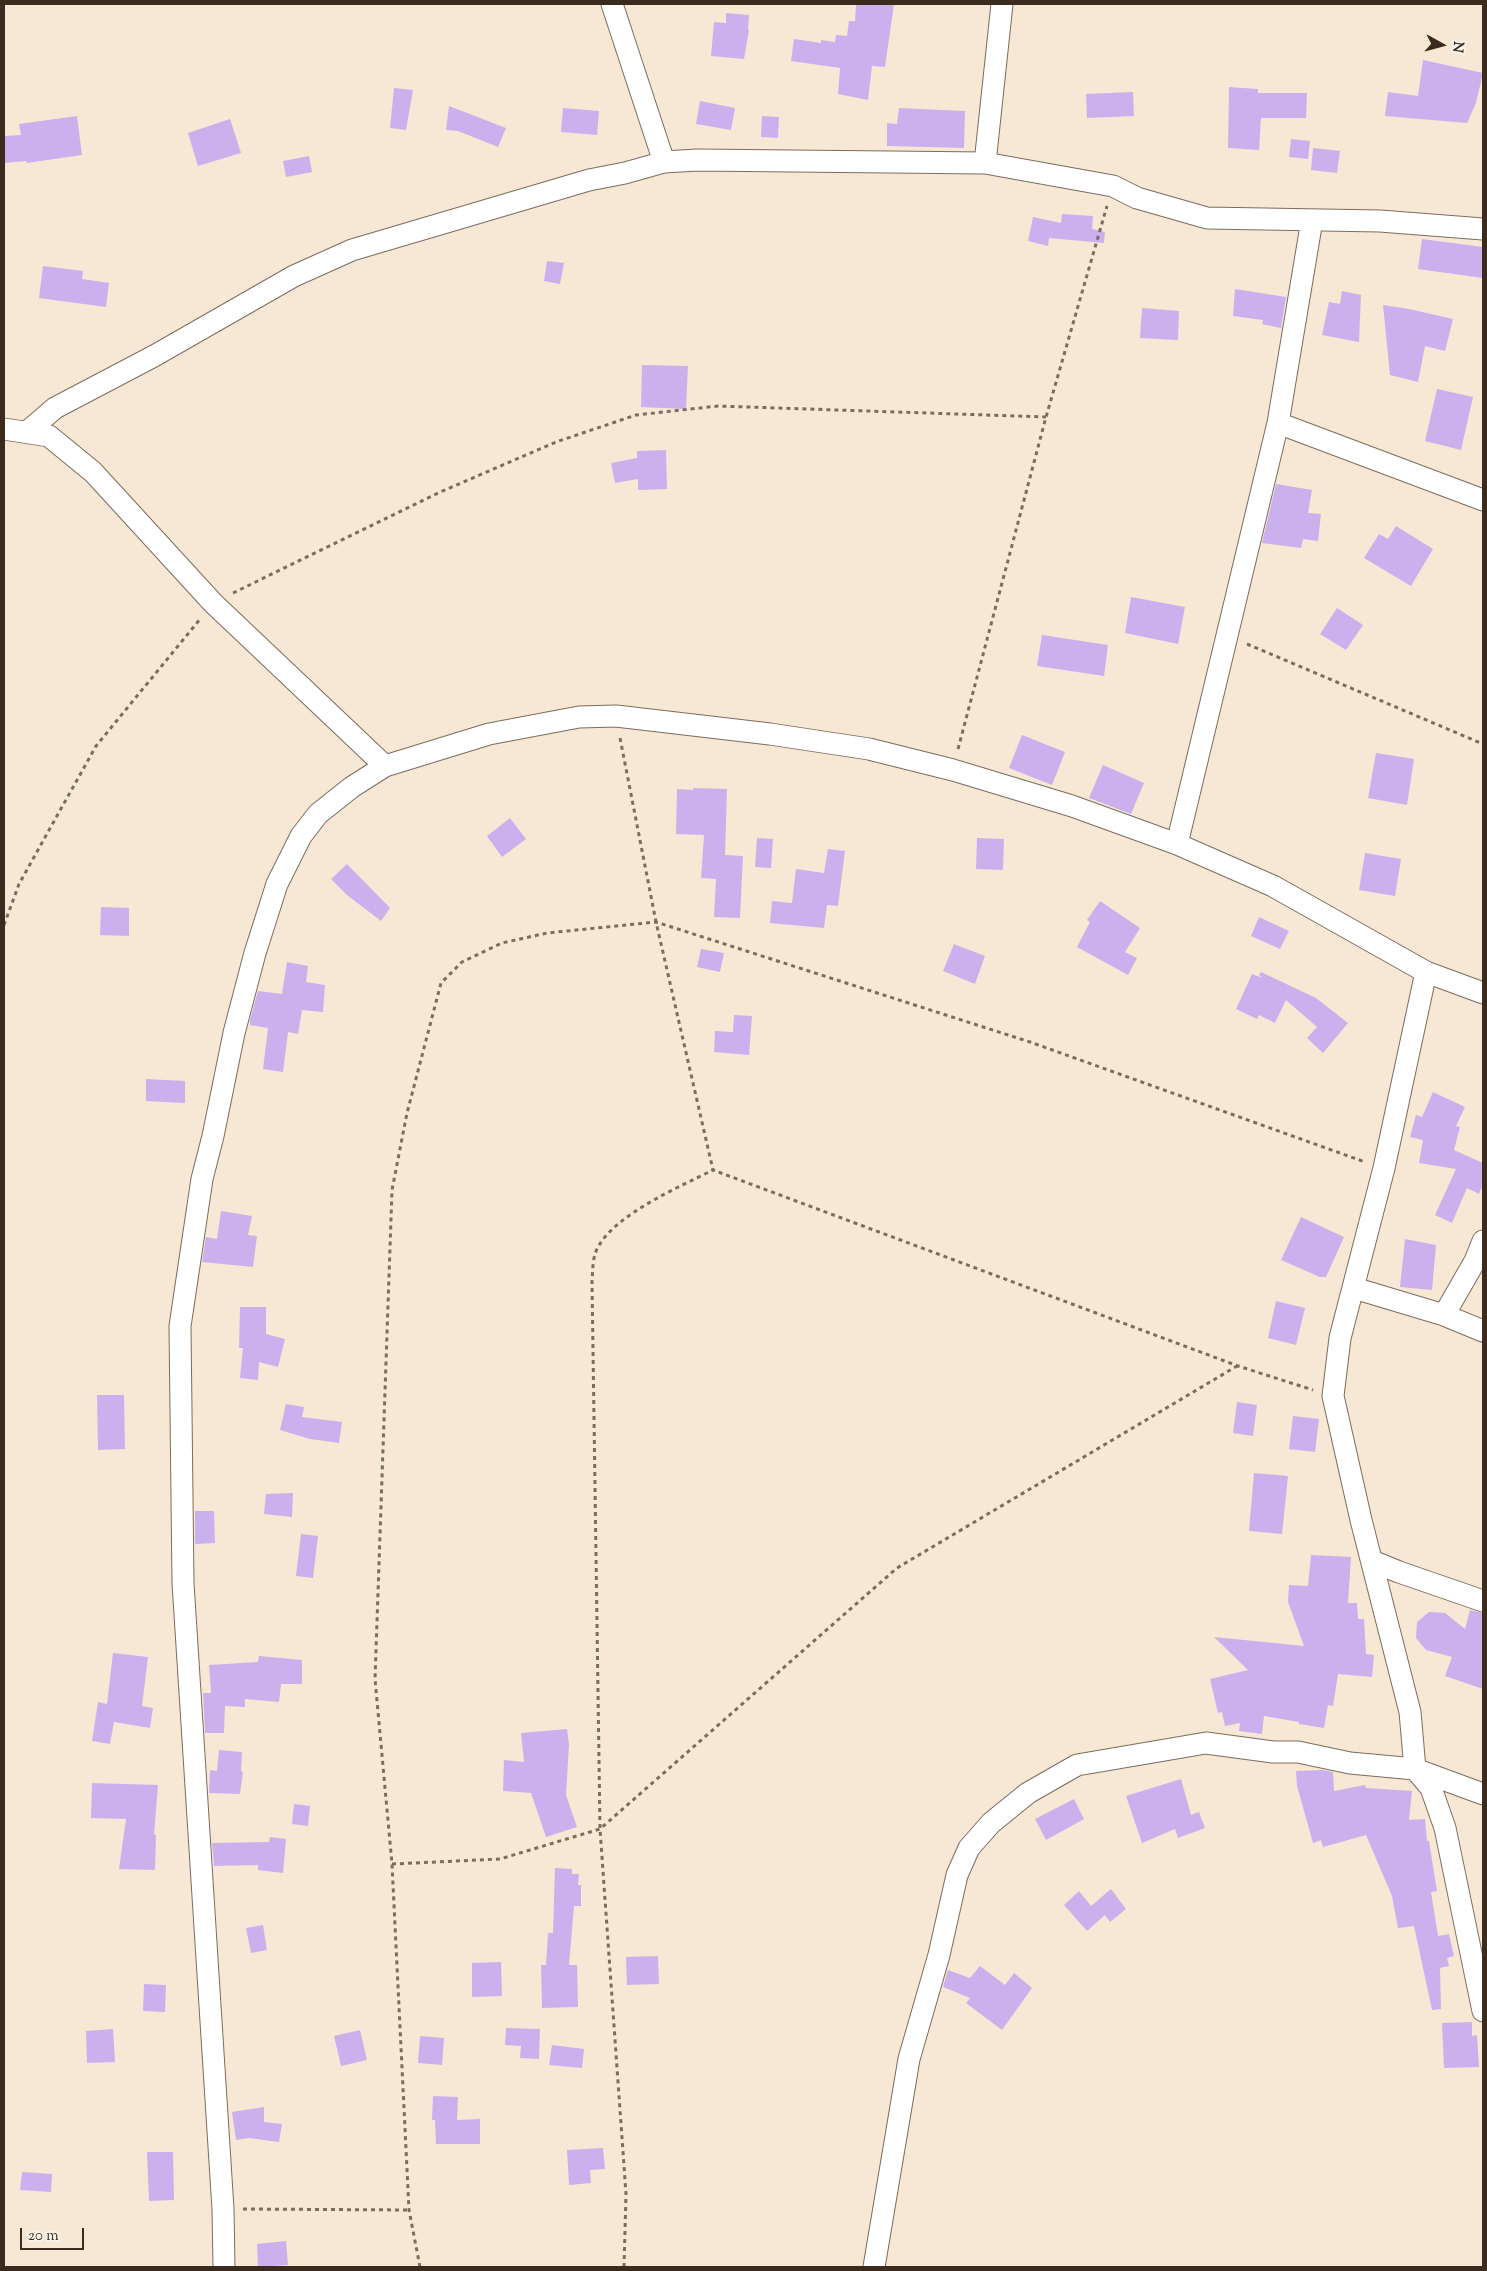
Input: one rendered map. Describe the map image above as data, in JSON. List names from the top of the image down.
{
  "scale_bar": "20 m",
  "north": "right"
}
